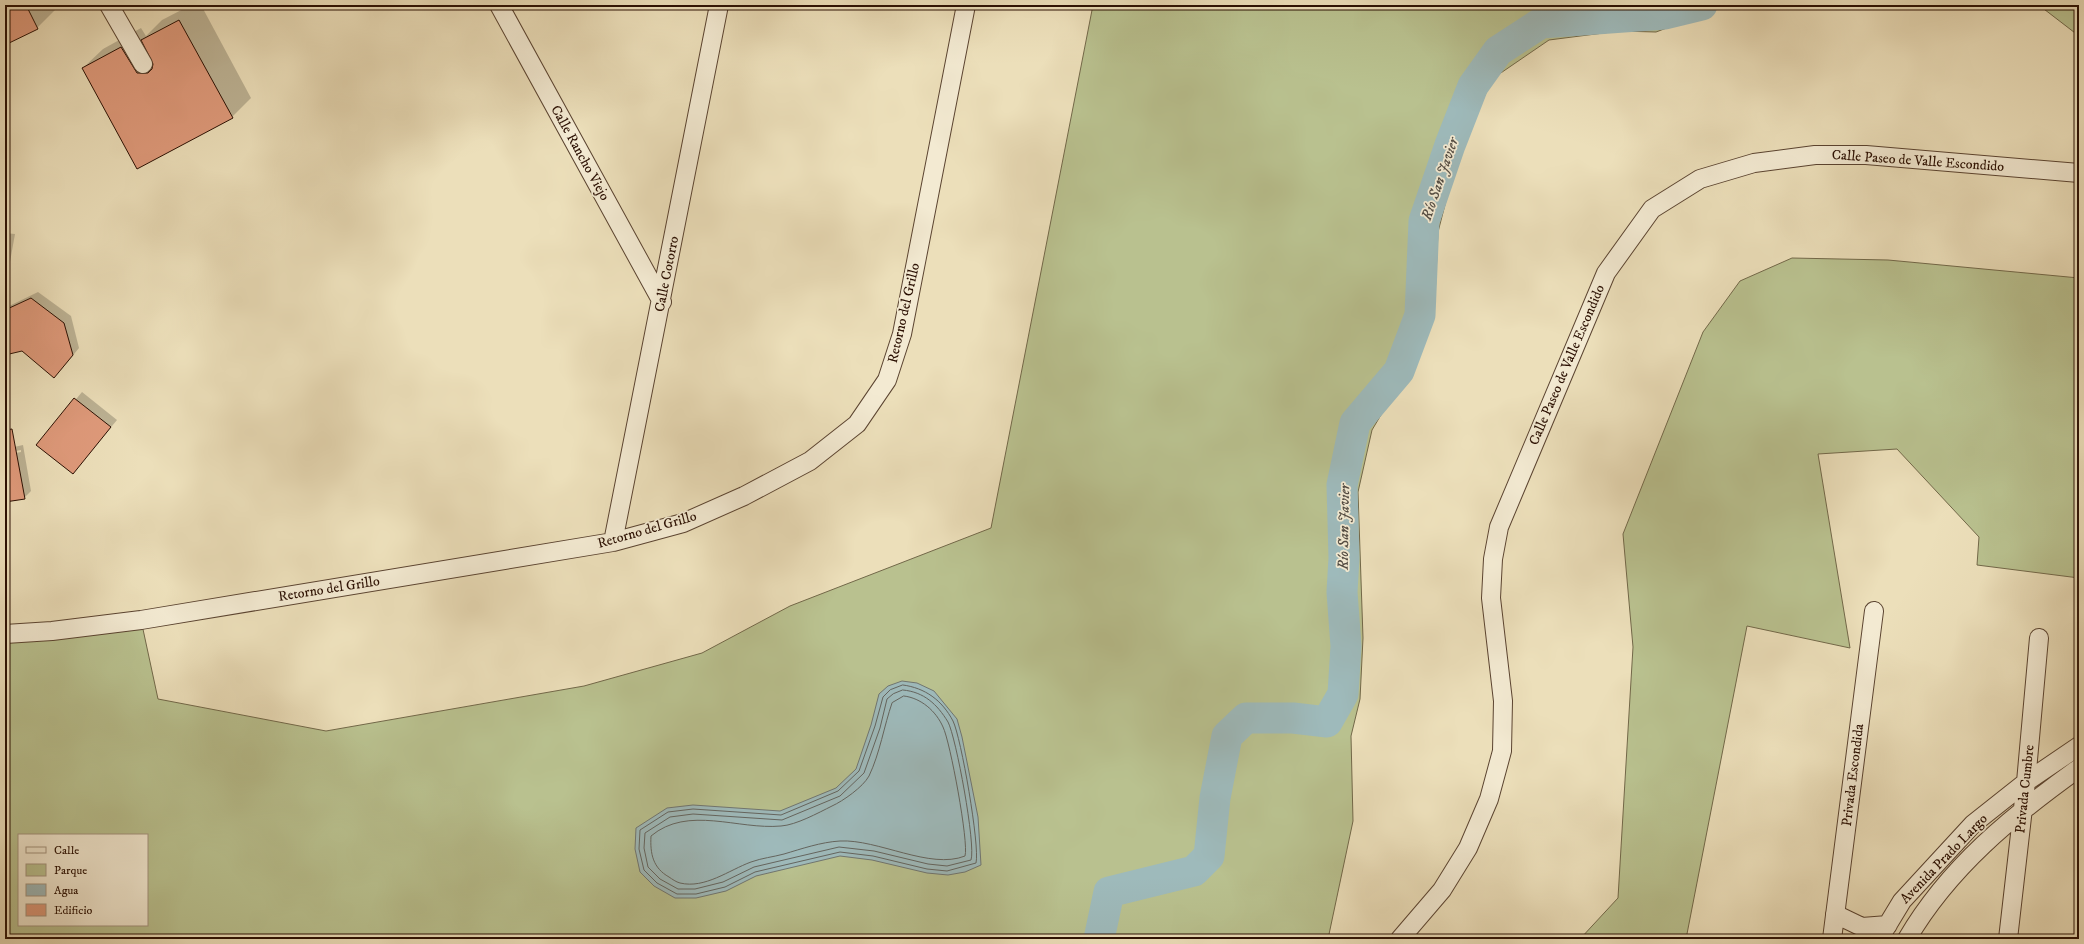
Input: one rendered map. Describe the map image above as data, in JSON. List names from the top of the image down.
{
  "streets": {
    "street": [
      "Calle Rancho Viejo",
      "Calle Paseo de Valle Escondido",
      "Calle Cotorro",
      "Retorno del Grillo",
      "Privada Escondida",
      "Privada Cumbre",
      "Avenida Prado Largo"
    ]
  },
  "crossings": [
    ["Calle Rancho Viejo", "Calle Cotorro"],
    ["Calle Cotorro", "Retorno del Grillo"],
    ["Privada Cumbre", "Avenida Prado Largo"]
  ],
  "water": ["Río San Javier"],
  "legend": [
    "Calle",
    "Parque",
    "Agua",
    "Edificio"
  ]
}
